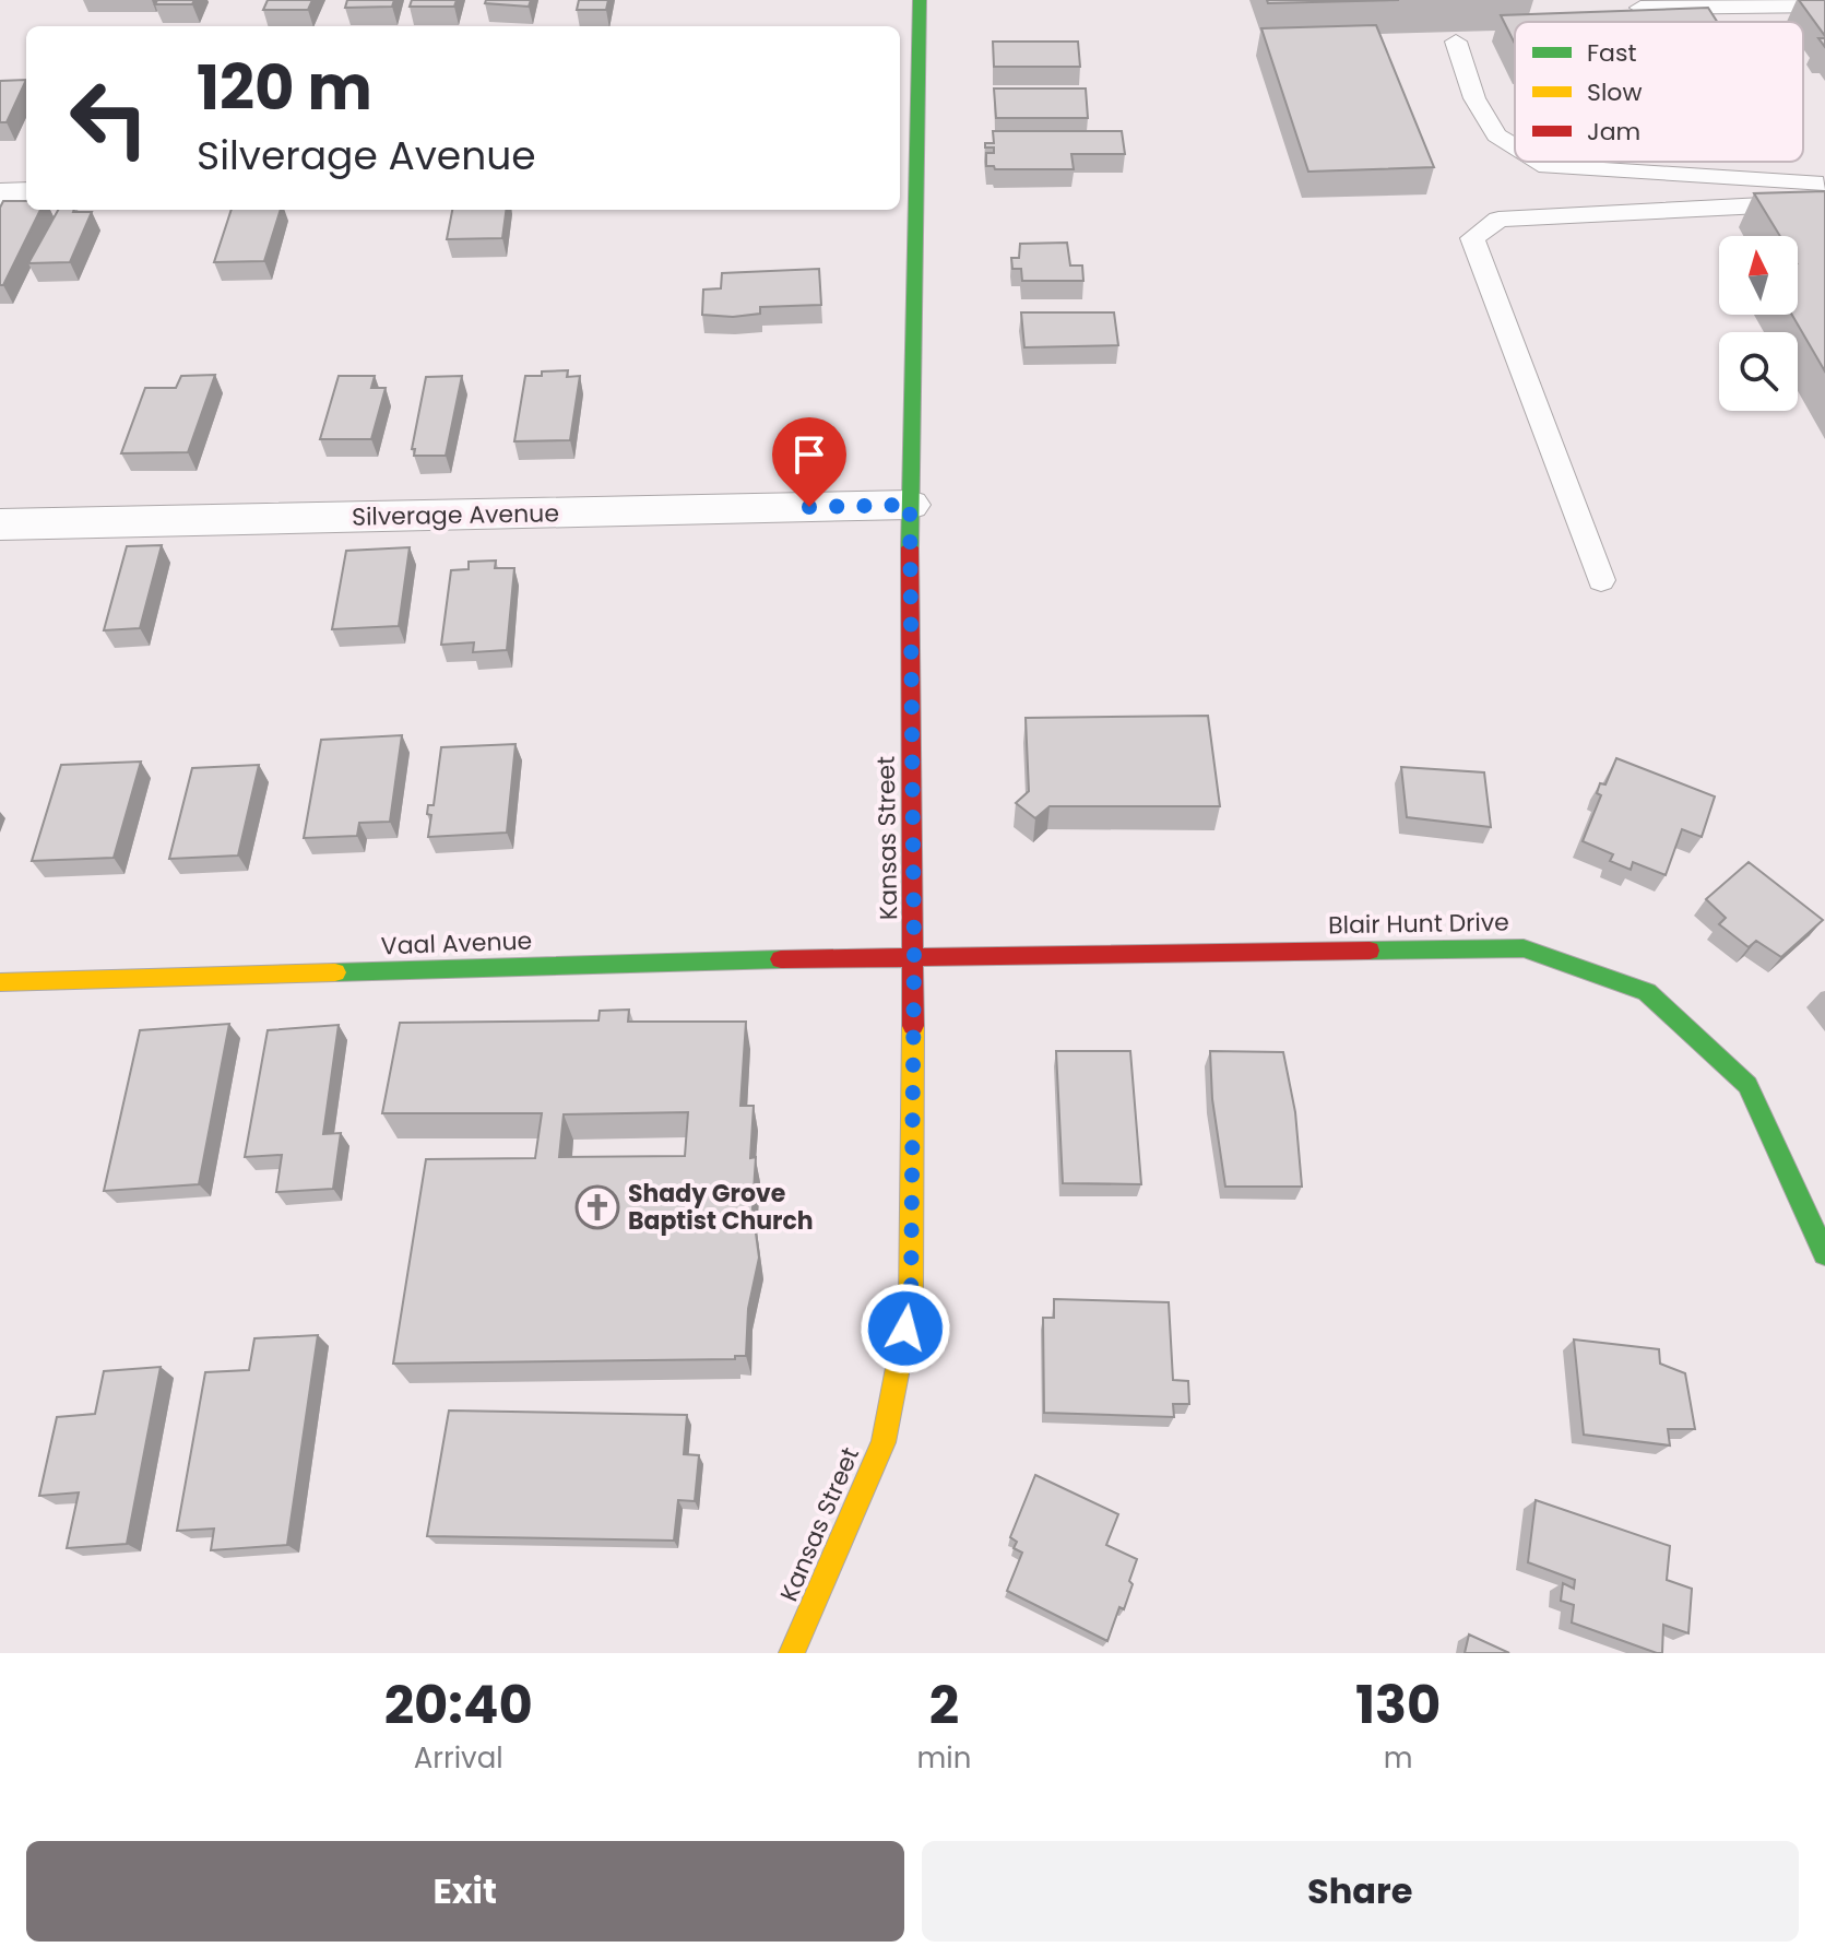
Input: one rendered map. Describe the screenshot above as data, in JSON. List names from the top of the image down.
{
  "streets": {
    "street": [
      "Silverage Avenue",
      "Kansas Street",
      "Blair Hunt Drive",
      "Vaal Avenue"
    ]
  },
  "crossings": [
    ["Silverage Avenue", "Kansas Street"],
    ["Kansas Street", "Blair Hunt Drive"],
    ["Kansas Street", "Vaal Avenue"],
    ["Blair Hunt Drive", "Vaal Avenue"]
  ],
  "places": {
    "church": ["Shady Grove Baptist Church"]
  },
  "legend": ["Fast", "Slow", "Jam"],
  "north": "top",
  "page": {
    "turn": ["120 m", "Silverage Avenue"],
    "eta": [
      "20:40",
      "Arrival",
      "2",
      "min",
      "130",
      "m"
    ],
    "buttons": ["Exit", "Share"]
  }
}
